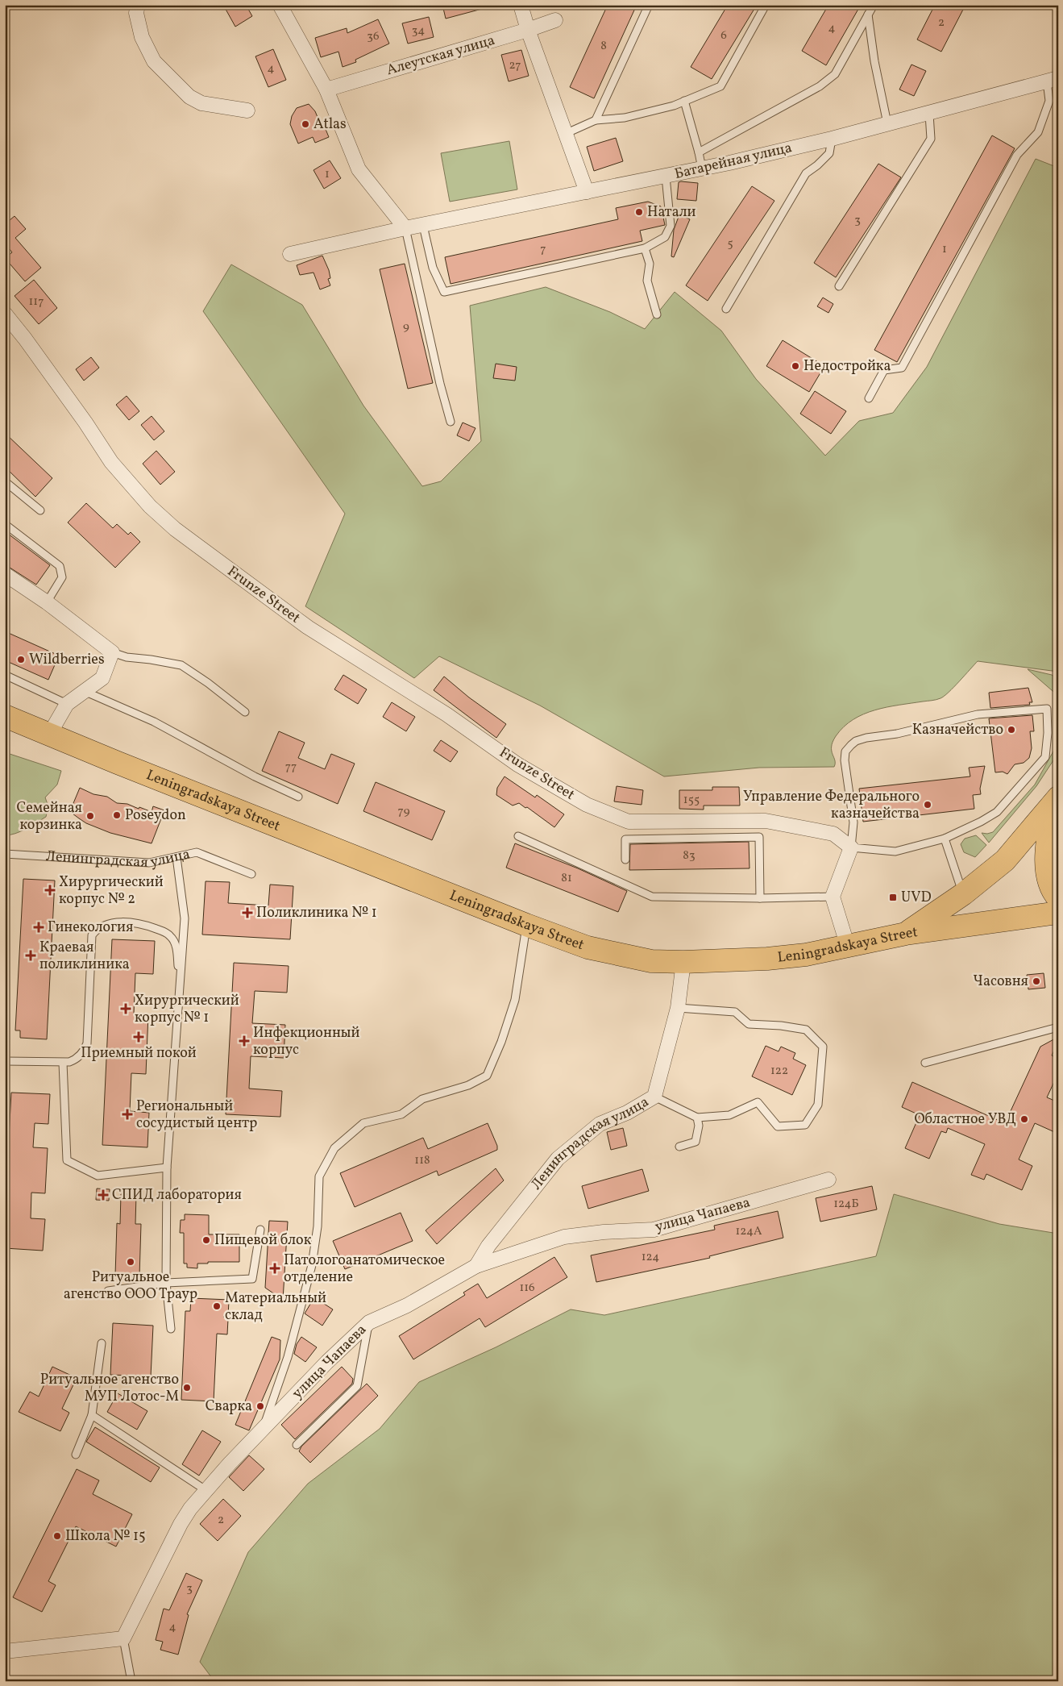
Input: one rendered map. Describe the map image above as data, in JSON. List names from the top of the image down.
{
  "streets": {
    "main road": ["Leningradskaya Street"],
    "street": [
      "Алеутская улица",
      "Батарейная улица",
      "Frunze Street",
      "Ленинградская улица",
      "улица Чапаева"
    ]
  },
  "crossings": [
    ["Leningradskaya Street", "Ленинградская улица"],
    ["Ленинградская улица", "улица Чапаева"]
  ],
  "places": {
    "other": [
      "Atlas",
      "Натали",
      "Недостройка",
      "Wildberries",
      "Казначейство",
      "Управление Федерального казначейства",
      "Poseydon",
      "Семейная корзинка",
      "Часовня",
      "Областное УВД",
      "Пищевой блок",
      "Ритуальное агенство ООО Траур",
      "Материальный склад",
      "Ритуальное агенство МУП Лотос-М",
      "Сварка",
      "Школа № 15"
    ],
    "health": [
      "Хирургический корпус № 2",
      "Поликлиника № 1",
      "Гинекология",
      "Краевая поликлиника",
      "Хирургический корпус № 1",
      "Приемный покой",
      "Инфекционный корпус",
      "Региональный сосудистый центр",
      "СПИД лаборатория",
      "Патологоанатомическое отделение"
    ],
    "transit": ["UVD"]
  },
  "house_numbers": [
    "2",
    "4",
    "34",
    "6",
    "36",
    "8",
    "27",
    "4",
    "1",
    "3",
    "5",
    "7",
    "1",
    "117",
    "9",
    "77",
    "155",
    "79",
    "83",
    "81",
    "122",
    "118",
    "124Б",
    "124А",
    "124",
    "116",
    "2",
    "3",
    "4"
  ]
}
